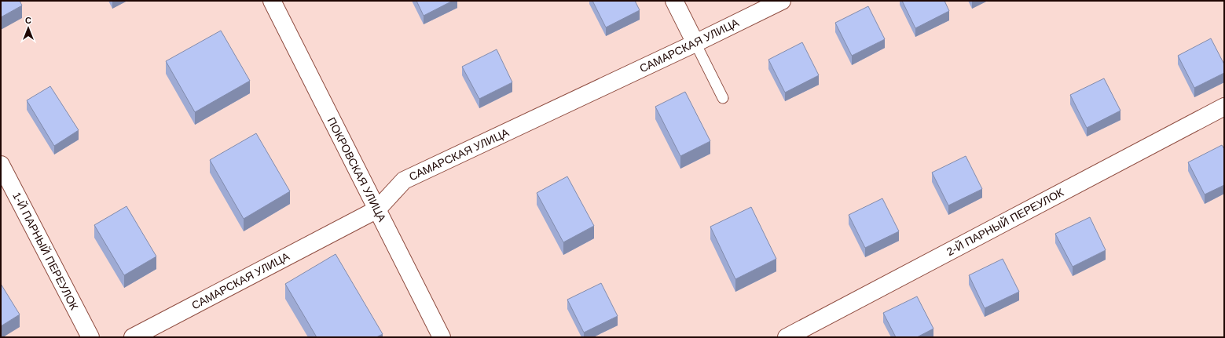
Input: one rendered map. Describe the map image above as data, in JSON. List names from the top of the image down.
{
  "streets": {
    "street": [
      "САМАРСКАЯ УЛИЦА",
      "ПОКРОВСКАЯ УЛИЦА",
      "2-Й ПАРНЫЙ ПЕРЕУЛОК",
      "1-Й ПАРНЫЙ ПЕРЕУЛОК"
    ]
  },
  "crossings": [
    ["САМАРСКАЯ УЛИЦА", "ПОКРОВСКАЯ УЛИЦА"]
  ],
  "north": "top"
}
